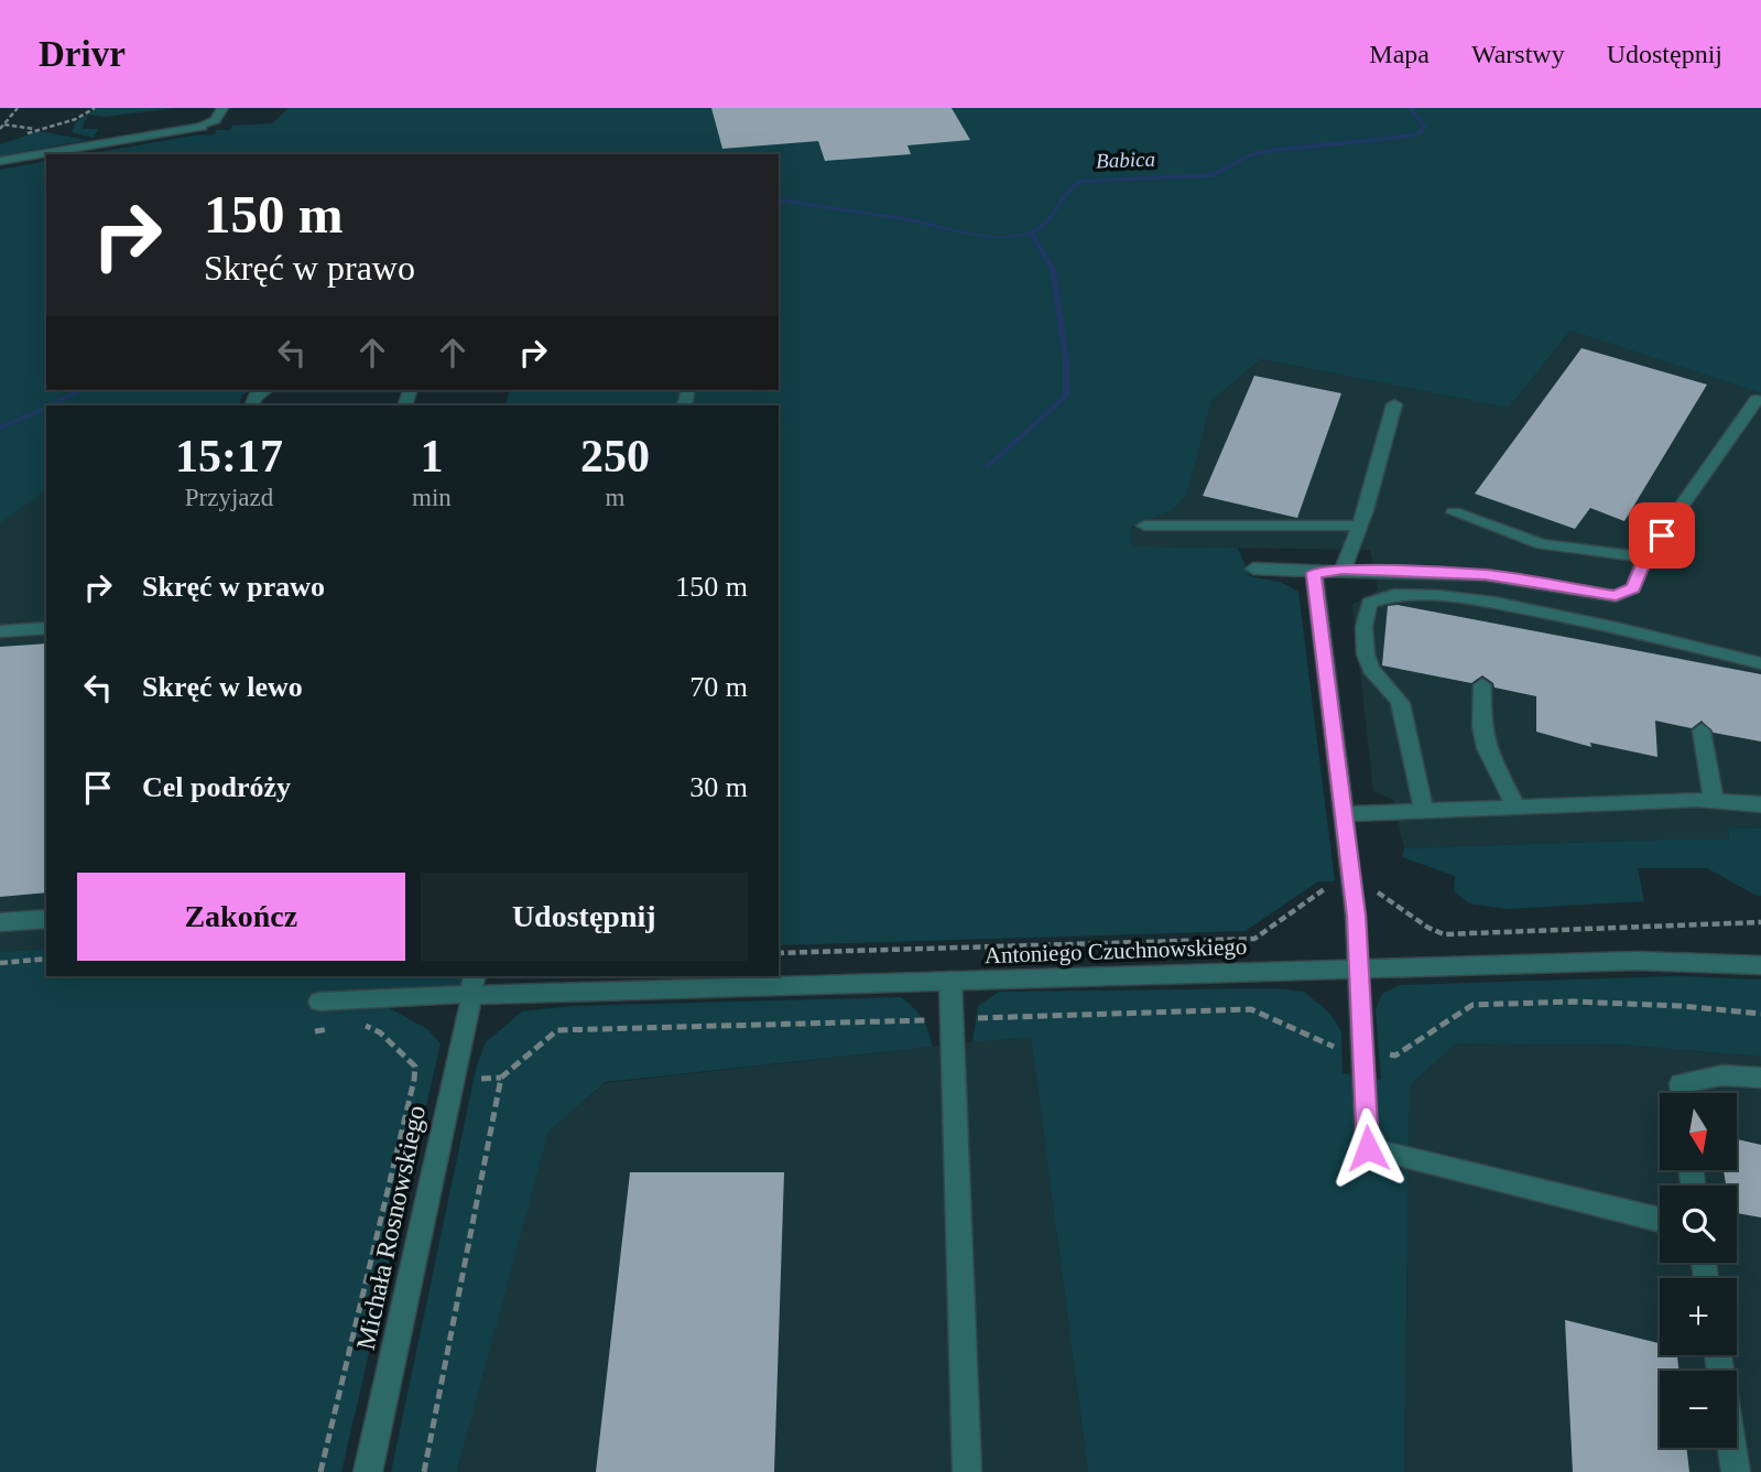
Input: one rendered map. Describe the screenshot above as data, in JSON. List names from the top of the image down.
{
  "streets": {
    "street": ["Antoniego Czuchnowskiego", "Michała Rosnowskiego"]
  },
  "crossings": [
    ["Antoniego Czuchnowskiego", "Michała Rosnowskiego"]
  ],
  "water": ["Babica"],
  "north": "bottom",
  "page": {
    "header": "Drivr",
    "nav": ["Mapa", "Warstwy", "Udostępnij"],
    "turn": ["150 m", "Skręć w prawo"],
    "eta": [
      "15:17",
      "Przyjazd",
      "1",
      "min",
      "250",
      "m"
    ],
    "list": [
      {
        "name": "Skręć w prawo",
        "value": "150 m"
      },
      {
        "name": "Skręć w lewo",
        "value": "70 m"
      },
      {
        "name": "Cel podróży",
        "value": "30 m"
      }
    ],
    "buttons": ["Zakończ", "Udostępnij"],
    "map_buttons": ["+", "−"]
  }
}
